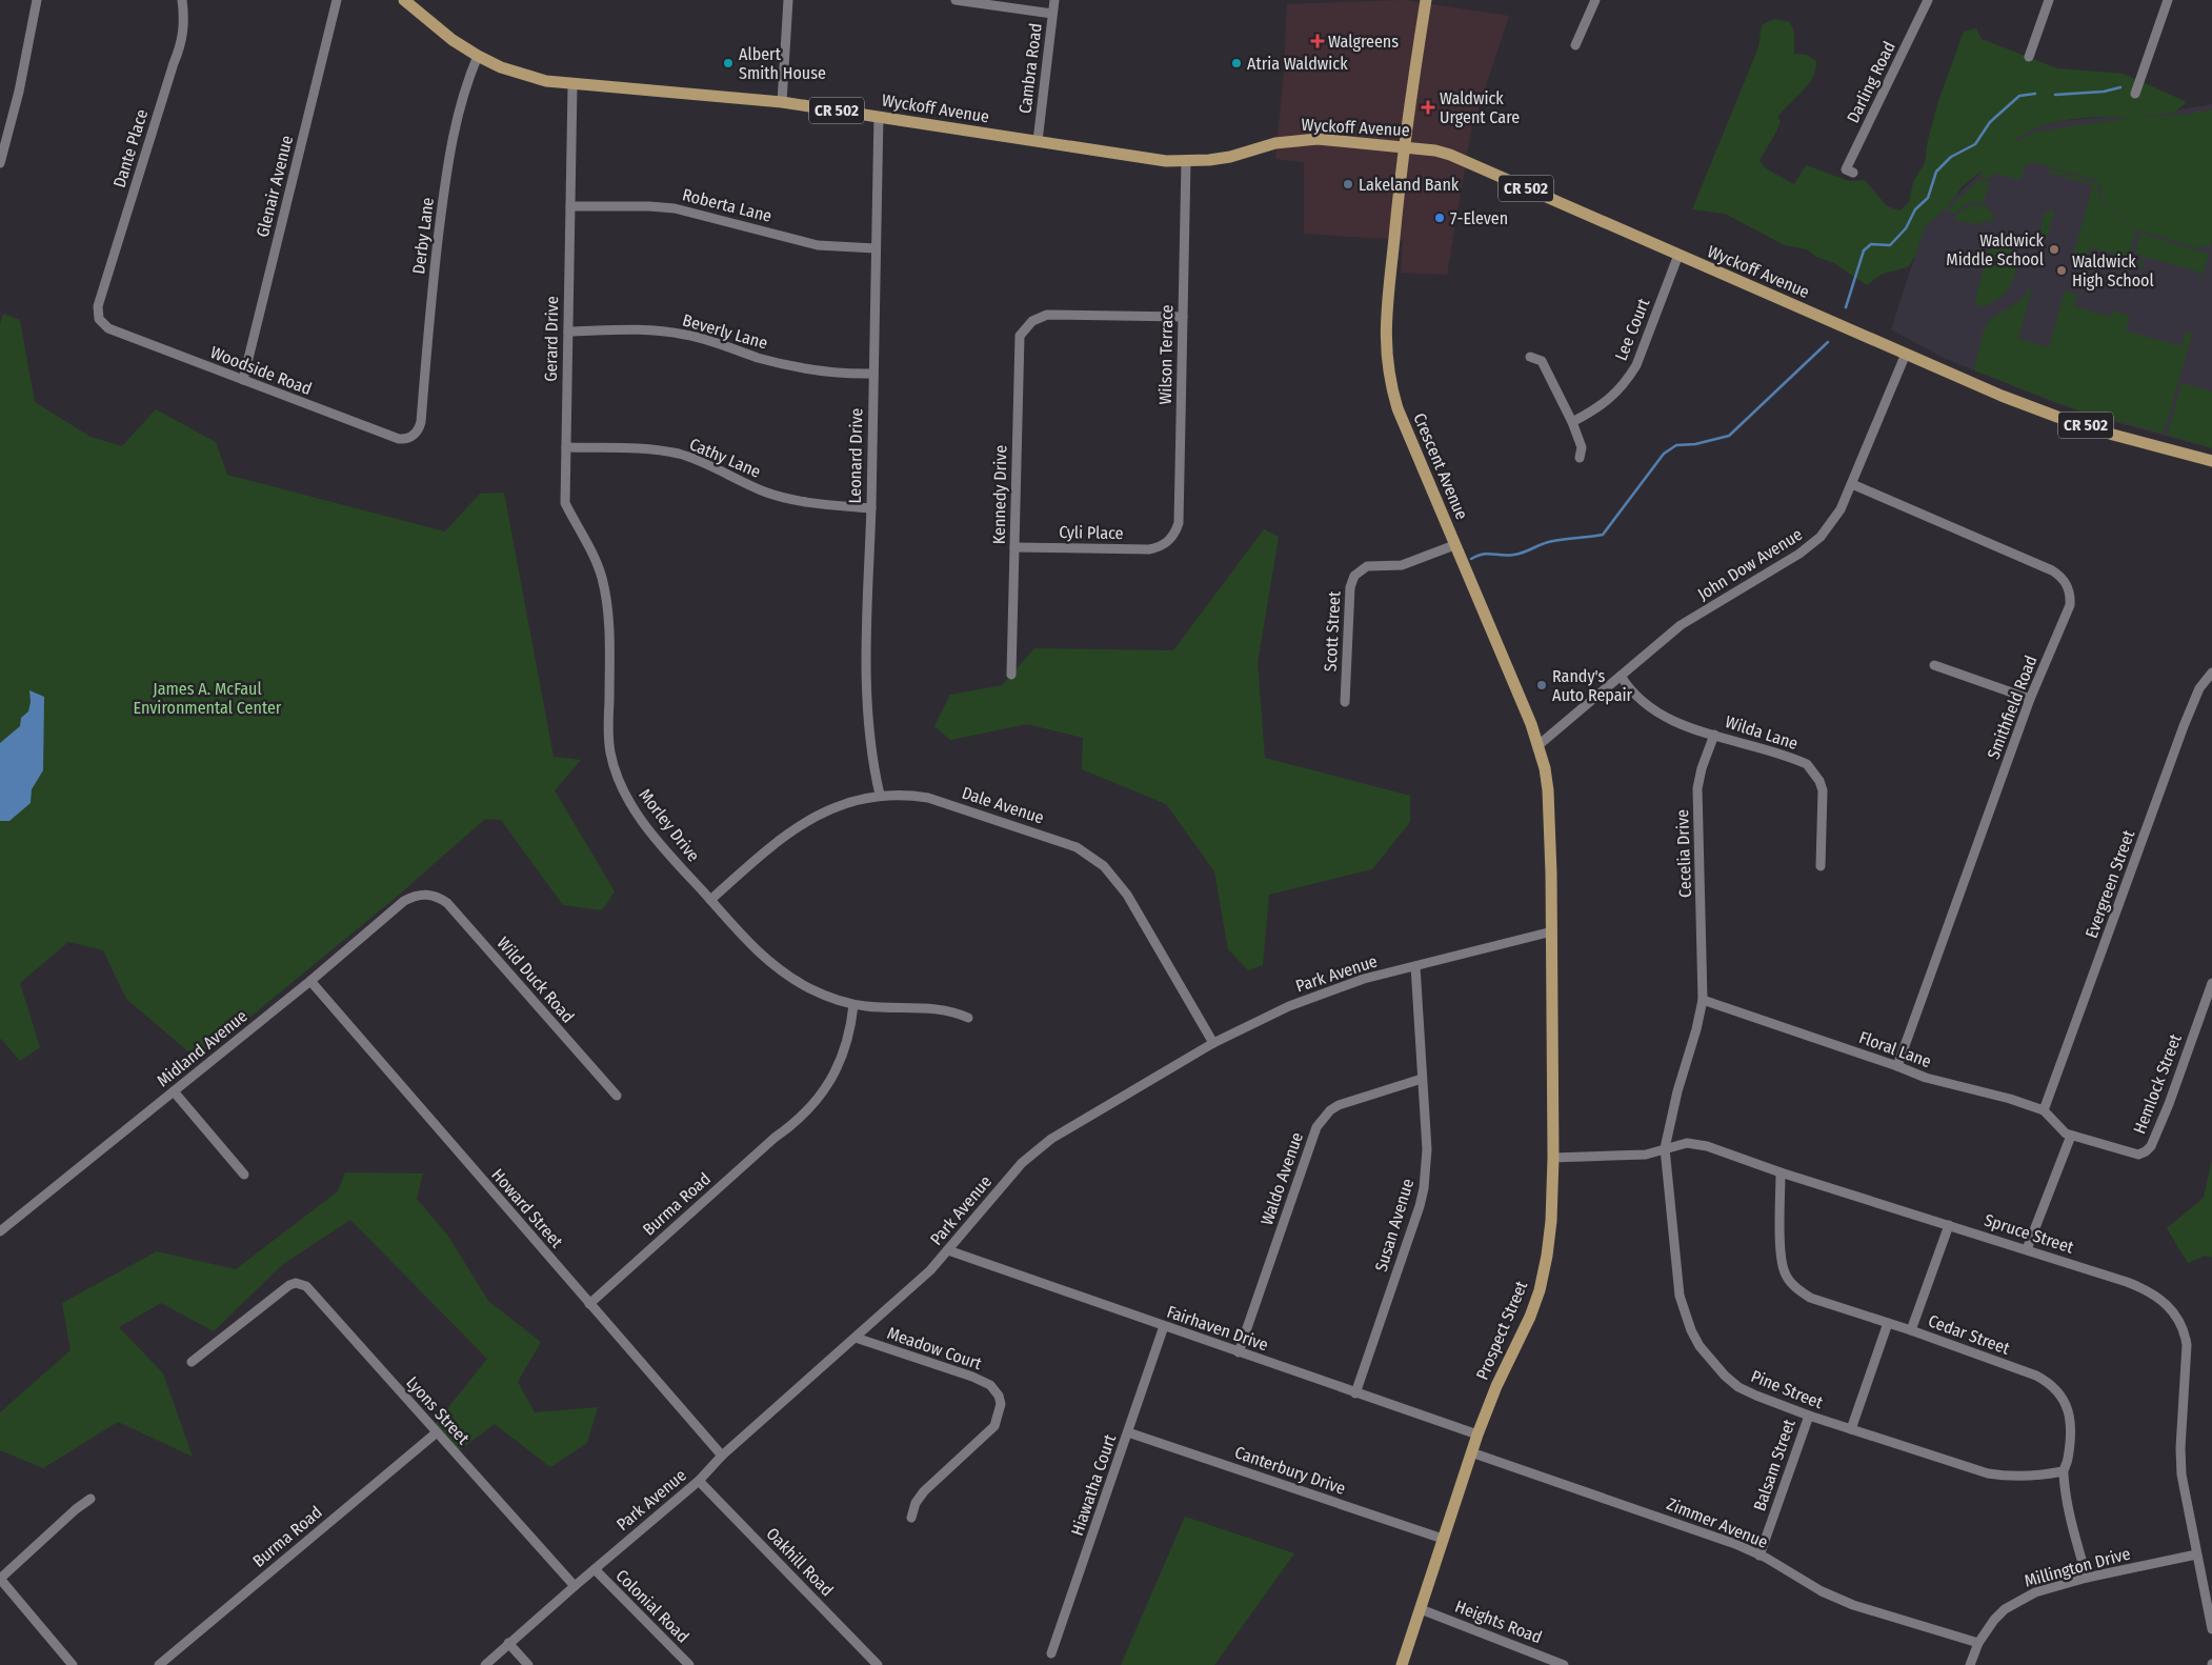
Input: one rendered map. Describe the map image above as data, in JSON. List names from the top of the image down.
{
  "streets": {
    "main road": [
      "Wyckoff Avenue",
      "CR 502",
      "Crescent Avenue",
      "Prospect Street"
    ],
    "street": [
      "Cambra Road",
      "Darling Road",
      "Dante Place",
      "Glenair Avenue",
      "Roberta Lane",
      "Derby Lane",
      "Lee Court",
      "Beverly Lane",
      "Gerard Drive",
      "Wilson Terrace",
      "Woodside Road",
      "Leonard Drive",
      "Cathy Lane",
      "Kennedy Drive",
      "Cyli Place",
      "John Dow Avenue",
      "Scott Street",
      "Smithfield Road",
      "Wilda Lane",
      "Dale Avenue",
      "Morley Drive",
      "Cecelia Drive",
      "Evergreen Street",
      "Park Avenue",
      "Wild Duck Road",
      "Midland Avenue",
      "Floral Lane",
      "Hemlock Street",
      "Waldo Avenue",
      "Burma Road",
      "Howard Street",
      "Susan Avenue",
      "Spruce Street",
      "Fairhaven Drive",
      "Cedar Street",
      "Meadow Court",
      "Pine Street",
      "Lyons Street",
      "Balsam Street",
      "Canterbury Drive",
      "Hiawatha Court",
      "Zimmer Avenue",
      "Oakhill Road",
      "Millington Drive",
      "Colonial Road",
      "Heights Road"
    ]
  },
  "crossings": [
    ["Cambra Road", "Wyckoff Avenue"],
    ["Wyckoff Avenue", "Derby Lane"],
    ["Wyckoff Avenue", "Lee Court"],
    ["Wyckoff Avenue", "Gerard Drive"],
    ["Wyckoff Avenue", "Wilson Terrace"],
    ["Wyckoff Avenue", "Leonard Drive"],
    ["Wyckoff Avenue", "Crescent Avenue"],
    ["Wyckoff Avenue", "John Dow Avenue"],
    ["Dante Place", "Woodside Road"],
    ["Glenair Avenue", "Woodside Road"],
    ["Roberta Lane", "Gerard Drive"],
    ["Roberta Lane", "Leonard Drive"],
    ["Derby Lane", "Woodside Road"],
    ["Beverly Lane", "Gerard Drive"],
    ["Beverly Lane", "Leonard Drive"],
    ["Gerard Drive", "Cathy Lane"],
    ["Gerard Drive", "Morley Drive"],
    ["Wilson Terrace", "Kennedy Drive"],
    ["Wilson Terrace", "Cyli Place"],
    ["Leonard Drive", "Cathy Lane"],
    ["Leonard Drive", "Dale Avenue"],
    ["Crescent Avenue", "John Dow Avenue"],
    ["Crescent Avenue", "Scott Street"],
    ["Crescent Avenue", "Park Avenue"],
    ["Crescent Avenue", "Prospect Street"],
    ["Kennedy Drive", "Cyli Place"],
    ["John Dow Avenue", "Smithfield Road"],
    ["John Dow Avenue", "Wilda Lane"],
    ["Smithfield Road", "Floral Lane"],
    ["Wilda Lane", "Cecelia Drive"],
    ["Dale Avenue", "Morley Drive"],
    ["Dale Avenue", "Park Avenue"],
    ["Morley Drive", "Burma Road"],
    ["Cecelia Drive", "Pine Street"],
    ["Evergreen Street", "Floral Lane"],
    ["Park Avenue", "Howard Street"],
    ["Park Avenue", "Susan Avenue"],
    ["Park Avenue", "Fairhaven Drive"],
    ["Park Avenue", "Prospect Street"],
    ["Park Avenue", "Meadow Court"],
    ["Park Avenue", "Lyons Street"],
    ["Park Avenue", "Oakhill Road"],
    ["Park Avenue", "Colonial Road"],
    ["Wild Duck Road", "Midland Avenue"],
    ["Midland Avenue", "Howard Street"],
    ["Floral Lane", "Pine Street"],
    ["Waldo Avenue", "Susan Avenue"],
    ["Waldo Avenue", "Fairhaven Drive"],
    ["Burma Road", "Howard Street"],
    ["Burma Road", "Lyons Street"],
    ["Susan Avenue", "Fairhaven Drive"],
    ["Spruce Street", "Prospect Street"],
    ["Spruce Street", "Cedar Street"],
    ["Spruce Street", "Pine Street"],
    ["Spruce Street", "Millington Drive"],
    ["Fairhaven Drive", "Prospect Street"],
    ["Fairhaven Drive", "Hiawatha Court"],
    ["Prospect Street", "Canterbury Drive"],
    ["Prospect Street", "Zimmer Avenue"],
    ["Prospect Street", "Heights Road"],
    ["Cedar Street", "Pine Street"],
    ["Cedar Street", "Millington Drive"],
    ["Pine Street", "Balsam Street"],
    ["Balsam Street", "Zimmer Avenue"],
    ["Canterbury Drive", "Hiawatha Court"],
    ["Zimmer Avenue", "Millington Drive"]
  ],
  "parks": ["James A. McFaul Environmental Center"],
  "places": {
    "health": ["Walgreens", "Waldwick Urgent Care"],
    "other": [
      "Albert Smith House",
      "Atria Waldwick",
      "Lakeland Bank",
      "7-Eleven",
      "Waldwick Middle School",
      "Waldwick High School",
      "Randy's Auto Repair"
    ]
  }
}
